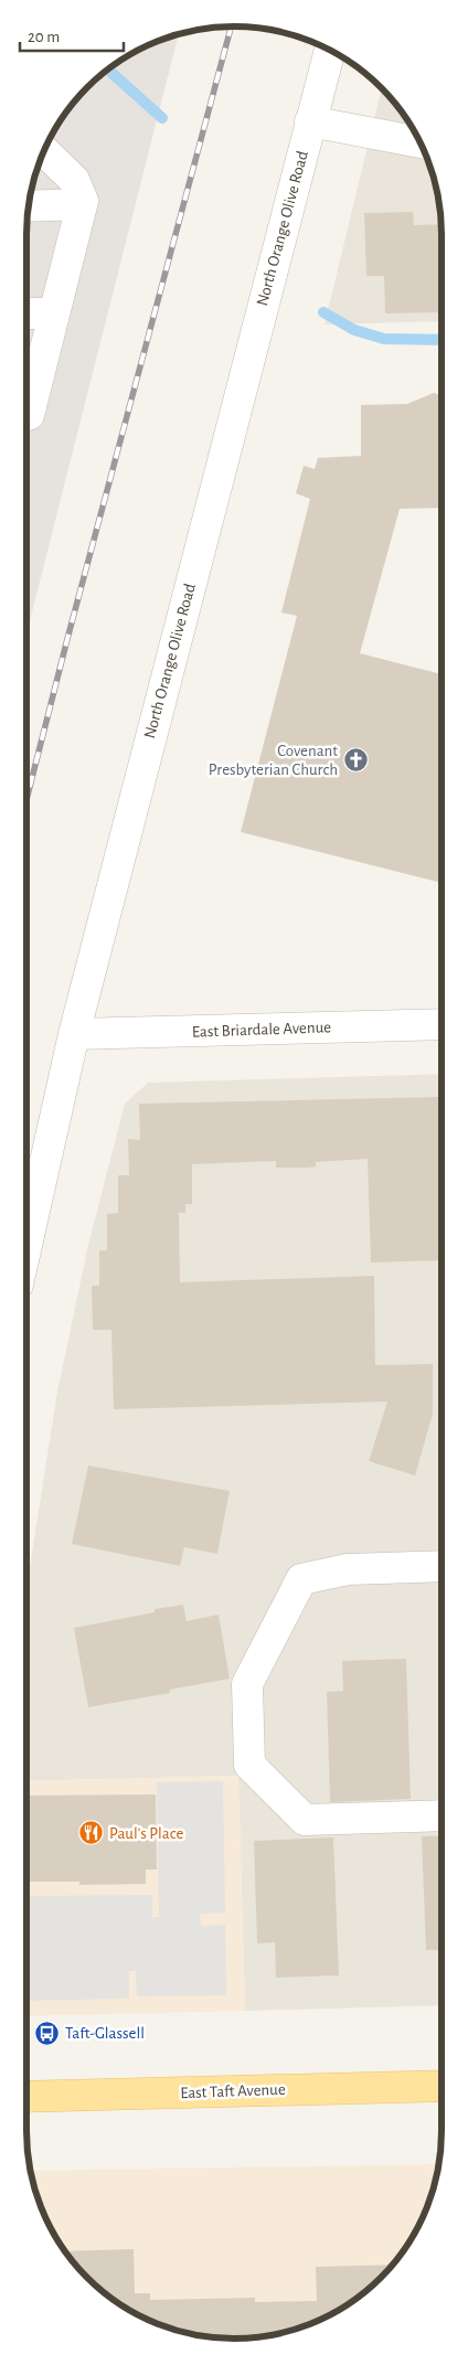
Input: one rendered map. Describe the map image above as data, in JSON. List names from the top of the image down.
{
  "streets": {
    "main road": ["East Taft Avenue"],
    "street": ["North Orange Olive Road", "East Briardale Avenue"]
  },
  "crossings": [
    ["North Orange Olive Road", "East Briardale Avenue"]
  ],
  "places": {
    "church": ["Covenant Presbyterian Church"],
    "restaurant": ["Paul's Place"],
    "bus stop": ["Taft-Glassell"]
  },
  "scale_bar": "20 m"
}
